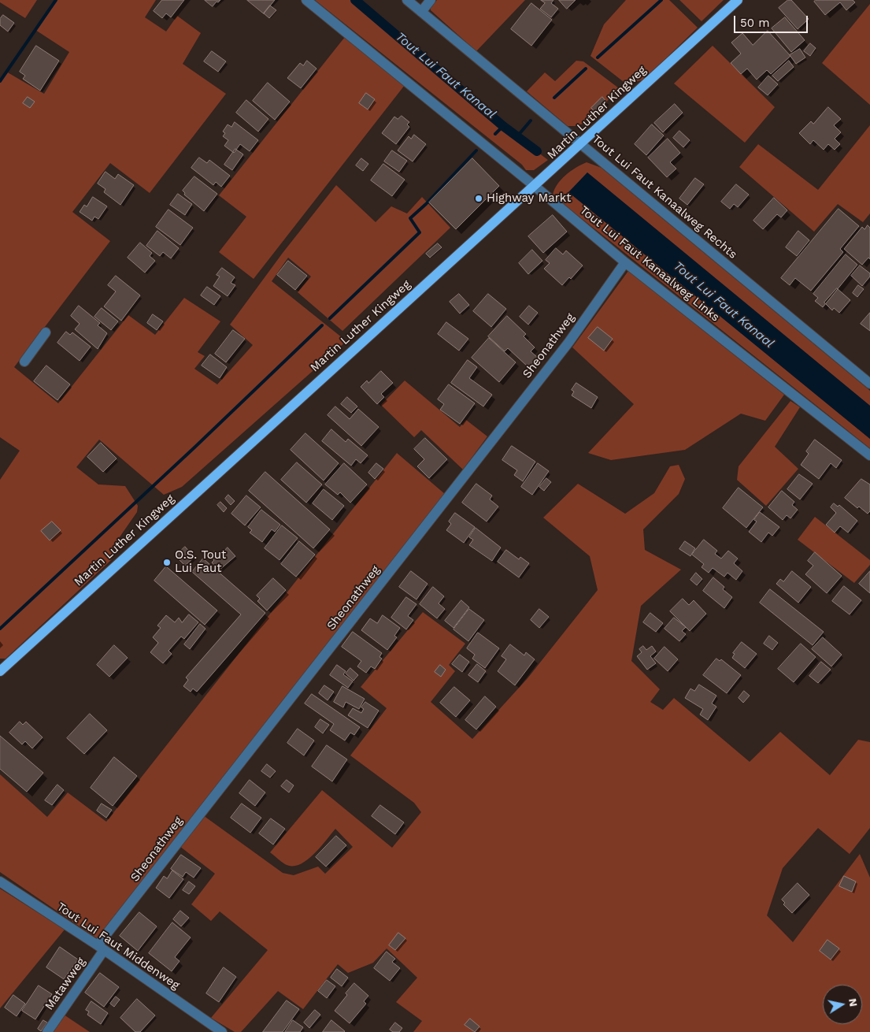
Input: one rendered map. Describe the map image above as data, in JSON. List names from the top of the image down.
{
  "streets": {
    "main road": ["Martin Luther Kingweg"],
    "street": [
      "Tout Lui Faut Kanaalweg Rechts",
      "Tout Lui Faut Kanaalweg Links",
      "Sheonathweg",
      "Tout Lui Faut Middenweg",
      "Matawweg"
    ]
  },
  "crossings": [
    ["Martin Luther Kingweg", "Tout Lui Faut Kanaalweg Rechts"],
    ["Martin Luther Kingweg", "Tout Lui Faut Kanaalweg Links"],
    ["Tout Lui Faut Kanaalweg Links", "Sheonathweg"],
    ["Sheonathweg", "Tout Lui Faut Middenweg"],
    ["Sheonathweg", "Matawweg"],
    ["Tout Lui Faut Middenweg", "Matawweg"]
  ],
  "water": ["Tout Lui Faut Kanaal"],
  "places": ["Highway Markt", "O.S. Tout Lui Faut"],
  "scale_bar": "50 m",
  "north": "right"
}
